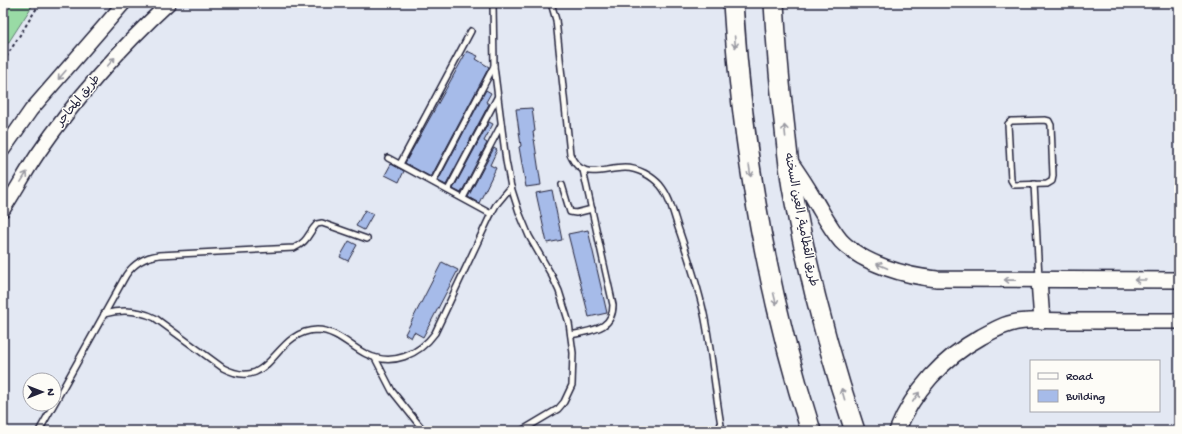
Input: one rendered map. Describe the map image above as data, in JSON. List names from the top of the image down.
{
  "streets": {
    "highway": ["طريق القطامية, العين السخنه"],
    "street": ["طريق المحاجر"]
  },
  "legend": ["Road", "Building"],
  "north": "right"
}
